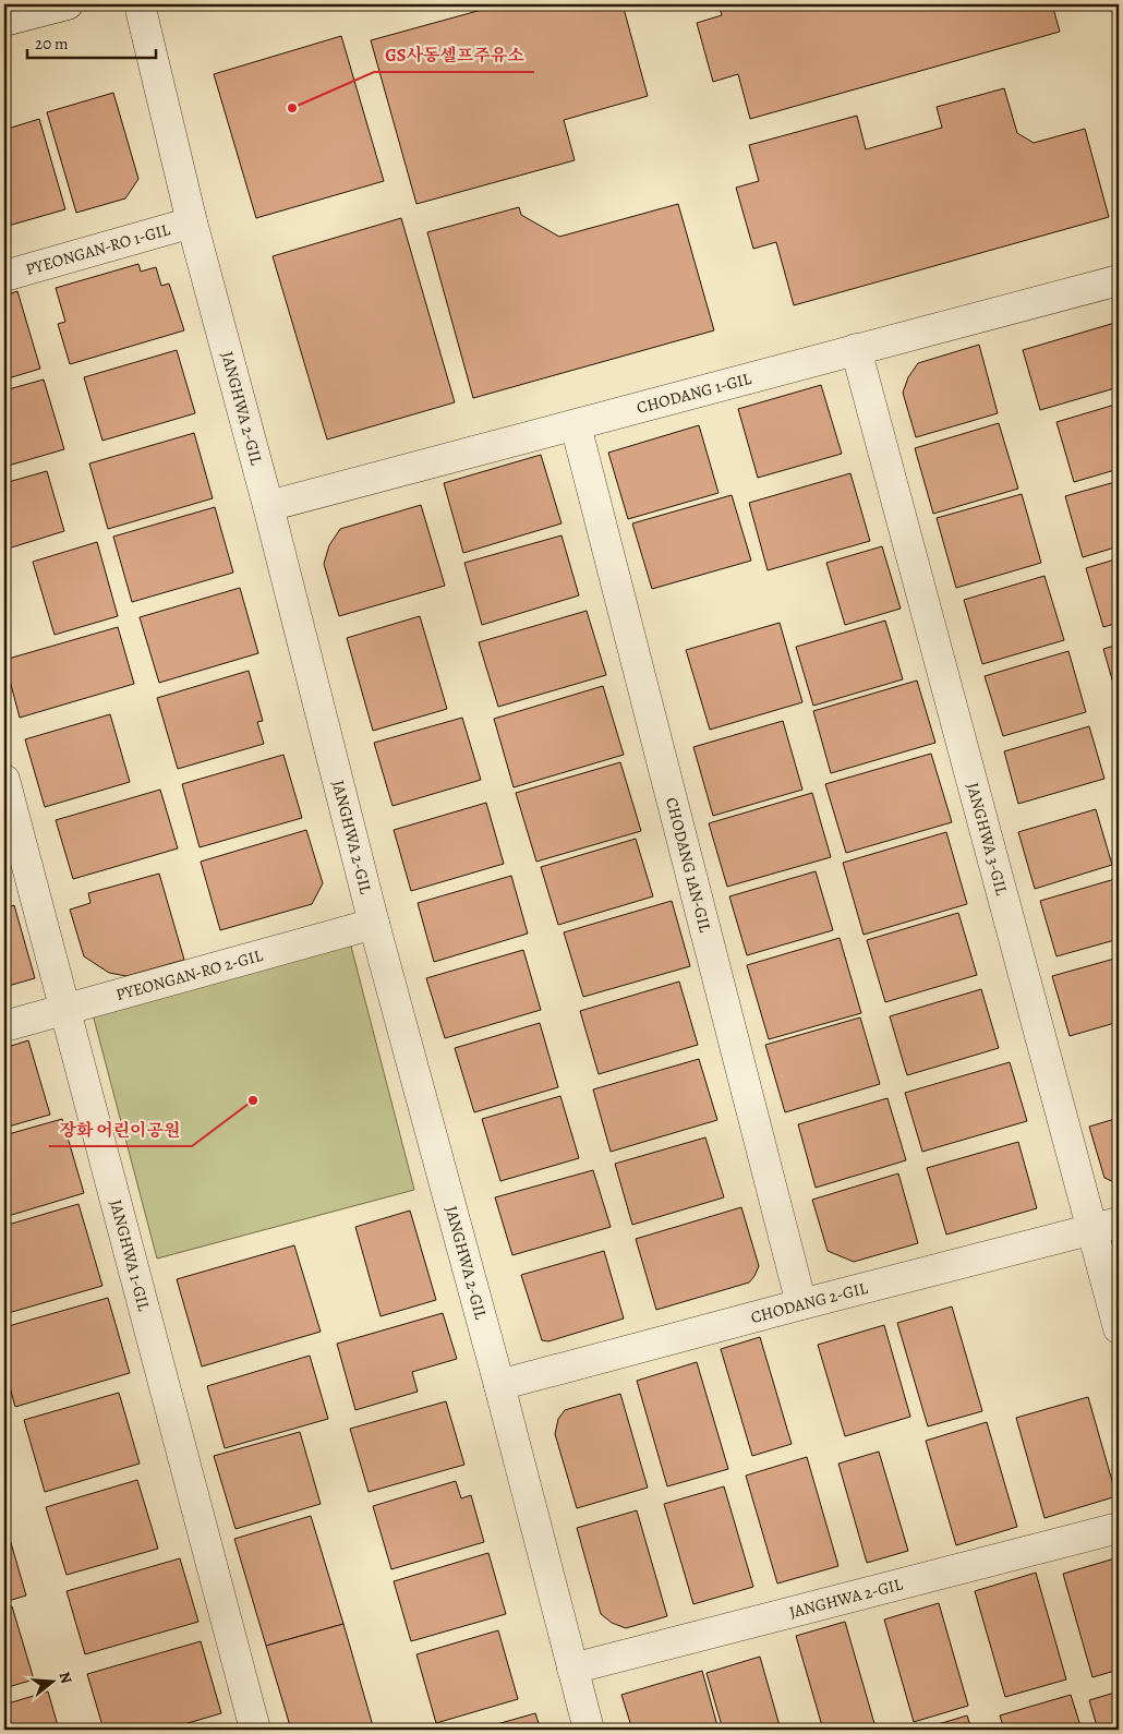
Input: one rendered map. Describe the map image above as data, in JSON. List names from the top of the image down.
{
  "streets": {
    "street": [
      "PYEONGAN-RO 1-GIL",
      "CHODANG 1-GIL",
      "JANGHWA 2-GIL",
      "JANGHWA 3-GIL",
      "CHODANG 1AN-GIL",
      "PYEONGAN-RO 2-GIL",
      "JANGHWA 1-GIL",
      "CHODANG 2-GIL"
    ]
  },
  "crossings": [
    ["PYEONGAN-RO 1-GIL", "JANGHWA 2-GIL"],
    ["CHODANG 1-GIL", "JANGHWA 2-GIL"],
    ["CHODANG 1-GIL", "JANGHWA 3-GIL"],
    ["CHODANG 1-GIL", "CHODANG 1AN-GIL"],
    ["JANGHWA 2-GIL", "PYEONGAN-RO 2-GIL"],
    ["JANGHWA 2-GIL", "CHODANG 2-GIL"],
    ["JANGHWA 3-GIL", "CHODANG 2-GIL"],
    ["CHODANG 1AN-GIL", "CHODANG 2-GIL"],
    ["PYEONGAN-RO 2-GIL", "JANGHWA 1-GIL"]
  ],
  "places": ["GS사동셀프주유소", "장화 어린이공원"],
  "scale_bar": "20 m",
  "north": "right"
}
